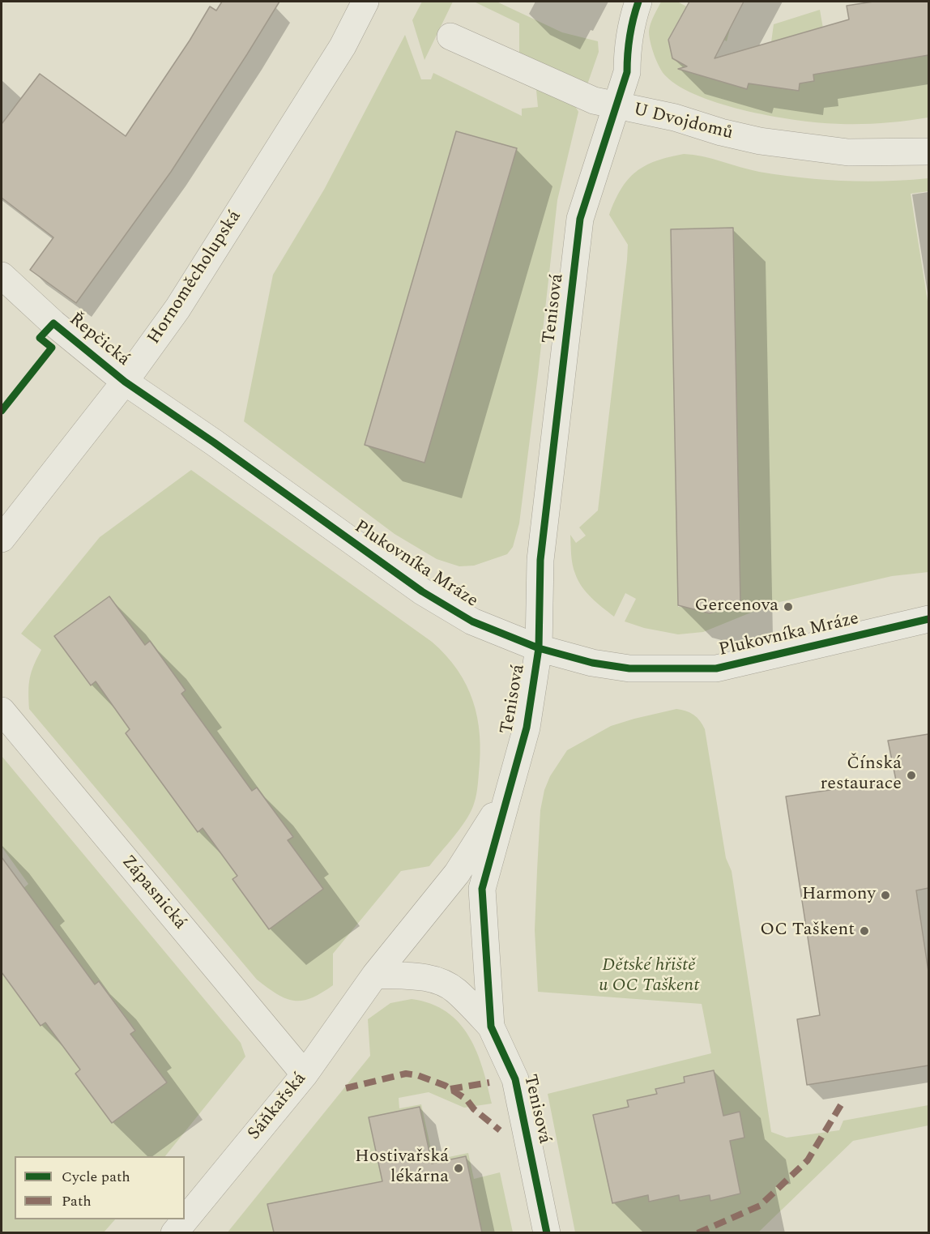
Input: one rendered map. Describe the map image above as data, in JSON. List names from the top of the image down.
{
  "streets": {
    "street": [
      "U Dvojdomů",
      "Hornoměcholupská",
      "Tenisová",
      "Řepčická",
      "Plukovníka Mráze",
      "Zápasnická",
      "Sáňkařská"
    ]
  },
  "crossings": [
    ["U Dvojdomů", "Tenisová"],
    ["Hornoměcholupská", "Řepčická"],
    ["Hornoměcholupská", "Plukovníka Mráze"],
    ["Tenisová", "Plukovníka Mráze"],
    ["Tenisová", "Sáňkařská"],
    ["Řepčická", "Plukovníka Mráze"],
    ["Zápasnická", "Sáňkařská"]
  ],
  "parks": ["Dětské hřiště u OC Taškent"],
  "places": [
    "Gercenova",
    "Čínská restaurace",
    "Harmony",
    "OC Taškent",
    "Hostivařská lékárna"
  ],
  "legend": ["Cycle path", "Path"]
}
